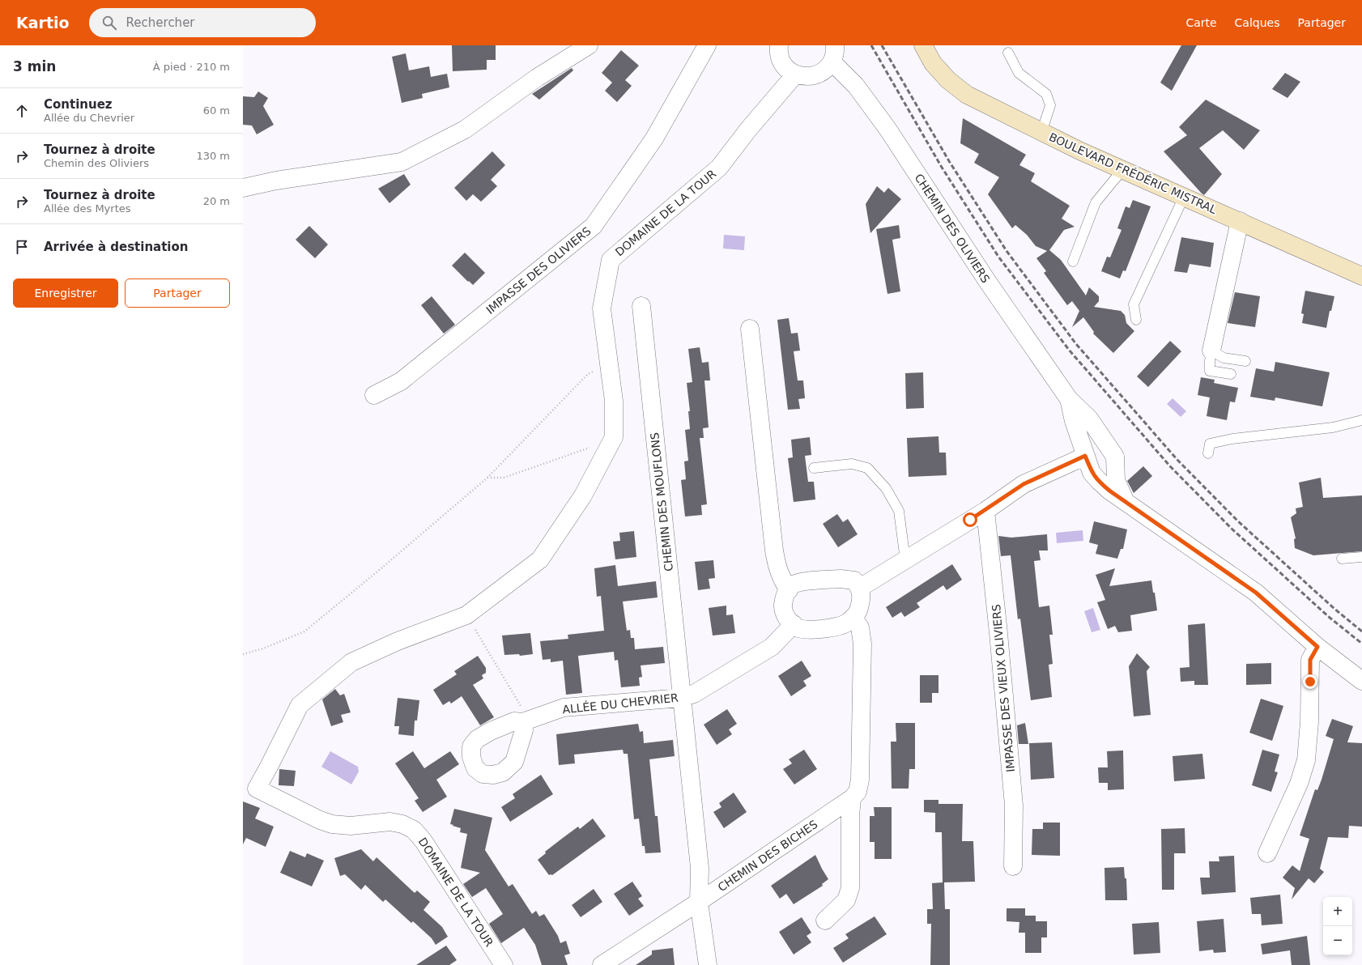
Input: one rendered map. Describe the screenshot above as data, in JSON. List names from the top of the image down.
{
  "streets": {
    "main road": ["BOULEVARD FRÉDÉRIC MISTRAL"],
    "street": [
      "DOMAINE DE LA TOUR",
      "CHEMIN DES OLIVIERS",
      "IMPASSE DES OLIVIERS",
      "CHEMIN DES MOUFLONS",
      "IMPASSE DES VIEUX OLIVIERS",
      "ALLÉE DU CHEVRIER",
      "CHEMIN DES BICHES"
    ]
  },
  "crossings": [
    ["CHEMIN DES MOUFLONS", "ALLÉE DU CHEVRIER"],
    ["CHEMIN DES MOUFLONS", "CHEMIN DES BICHES"],
    ["ALLÉE DU CHEVRIER", "CHEMIN DES BICHES"]
  ],
  "page": {
    "header": "Kartio",
    "search": "Rechercher",
    "nav": ["Carte", "Calques", "Partager"],
    "heading": ["3 min", "À pied · 210 m"],
    "list": [
      ["Continuez", "Allée du Chevrier", "60 m"],
      ["Tournez à droite", "Chemin des Oliviers", "130 m"],
      ["Tournez à droite", "Allée des Myrtes", "20 m"],
      "Arrivée à destination"
    ],
    "buttons": ["Enregistrer", "Partager"],
    "map_buttons": ["+", "−"]
  }
}
